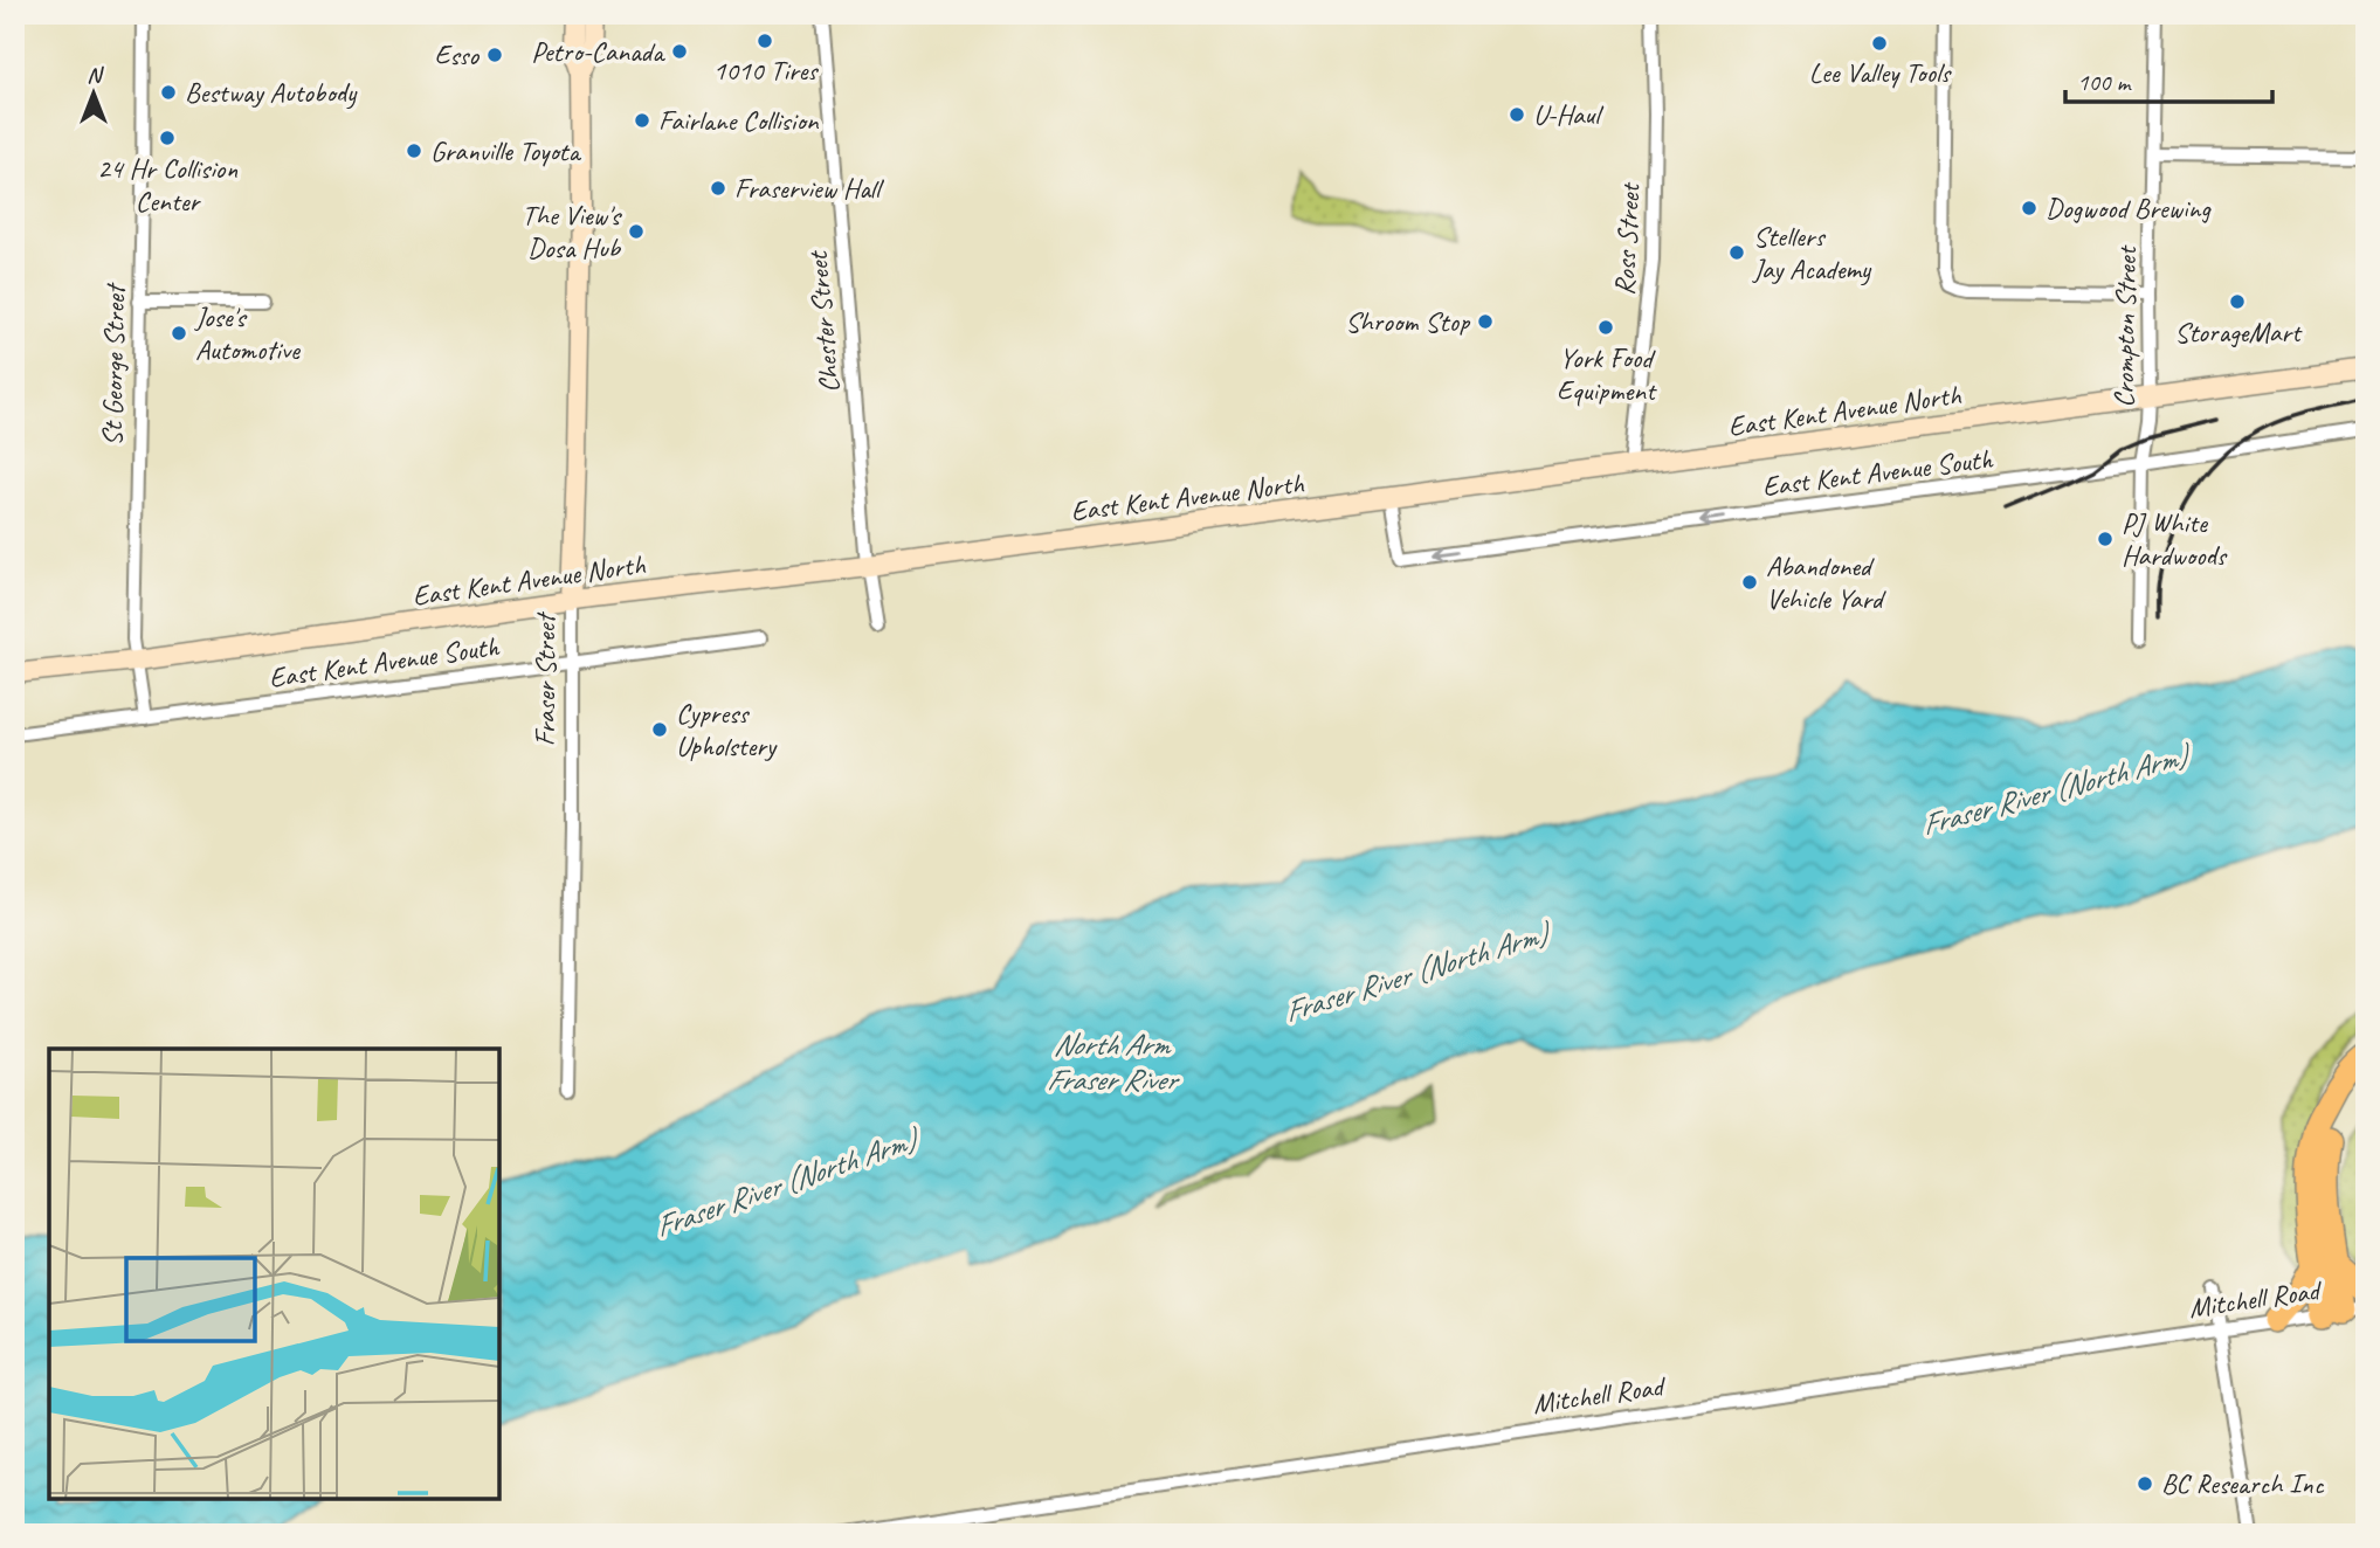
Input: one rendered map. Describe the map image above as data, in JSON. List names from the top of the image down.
{
  "streets": {
    "street": [
      "Ross Street",
      "Chester Street",
      "Crompton Street",
      "St George Street",
      "East Kent Avenue North",
      "East Kent Avenue South",
      "Fraser Street",
      "Mitchell Road"
    ]
  },
  "crossings": [
    ["Ross Street", "East Kent Avenue North"],
    ["Chester Street", "East Kent Avenue North"],
    ["Crompton Street", "East Kent Avenue North"],
    ["Crompton Street", "East Kent Avenue South"],
    ["St George Street", "East Kent Avenue North"],
    ["St George Street", "East Kent Avenue South"],
    ["East Kent Avenue North", "East Kent Avenue South"],
    ["East Kent Avenue North", "Fraser Street"],
    ["East Kent Avenue South", "Fraser Street"]
  ],
  "one_way": ["East Kent Avenue South"],
  "water": ["Fraser River (North Arm)", "North Arm Fraser River"],
  "places": [
    "1010 Tires",
    "Lee Valley Tools",
    "Petro-Canada",
    "Esso",
    "Bestway Autobody",
    "U-Haul",
    "Fairlane Collision",
    "24 Hr Collision Center",
    "Granville Toyota",
    "Fraserview Hall",
    "Dogwood Brewing",
    "The View's Dosa Hub",
    "Stellers Jay Academy",
    "StorageMart",
    "Shroom Stop",
    "York Food Equipment",
    "Jose's Automotive",
    "PJ White Hardwoods",
    "Abandoned Vehicle Yard",
    "Cypress Upholstery",
    "BC Research Inc"
  ],
  "scale_bar": "100 m",
  "north": "top"
}
